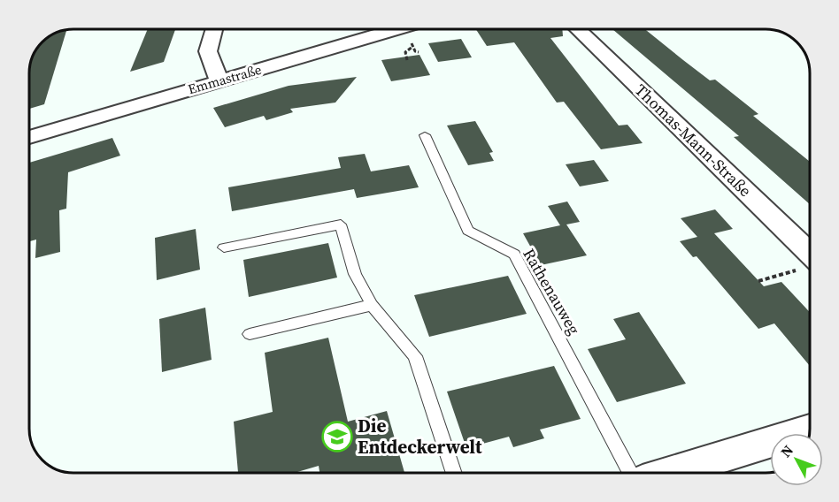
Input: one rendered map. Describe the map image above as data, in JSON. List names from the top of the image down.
{
  "streets": {
    "street": ["Emmastraße", "Thomas-Mann-Straße"],
    "lane": ["Rathenauweg"]
  },
  "places": {
    "school or university": ["Die Entdeckerwelt"]
  },
  "north": "top left"
}
